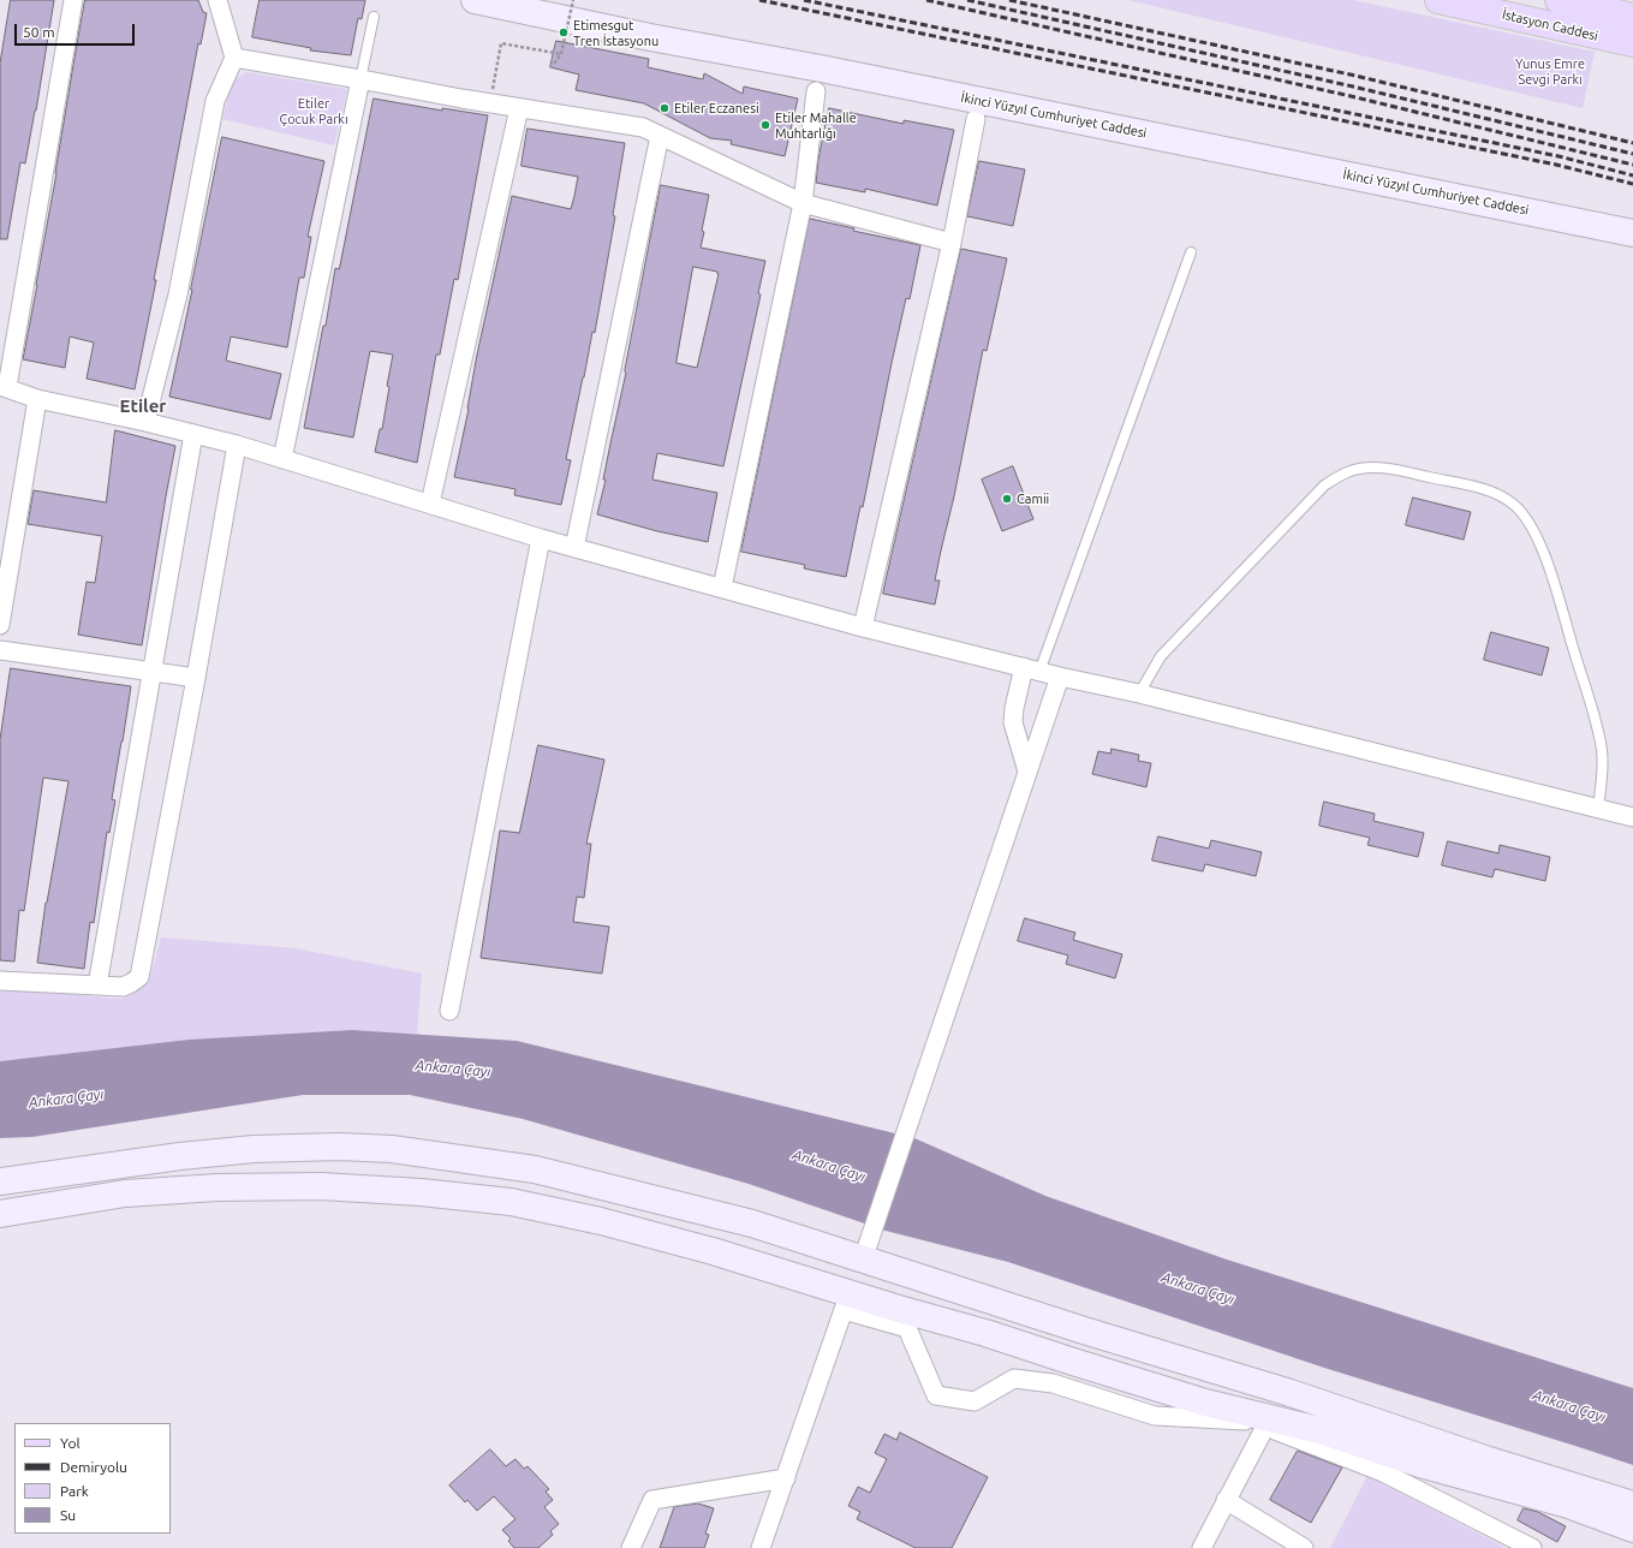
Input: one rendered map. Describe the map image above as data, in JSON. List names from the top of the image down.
{
  "streets": {
    "main road": ["İstasyon Caddesi", "İkinci Yüzyıl Cumhuriyet Caddesi"]
  },
  "districts": ["Etiler"],
  "water": ["Ankara Çayı"],
  "parks": ["Yunus Emre Sevgi Parkı", "Etiler Çocuk Parkı"],
  "places": [
    "Etimesgut Tren İstasyonu",
    "Etiler Eczanesi",
    "Etiler Mahalle Muhtarlığı",
    "Camii"
  ],
  "legend": [
    "Yol",
    "Demiryolu",
    "Park",
    "Su"
  ],
  "scale_bar": "50 m"
}
